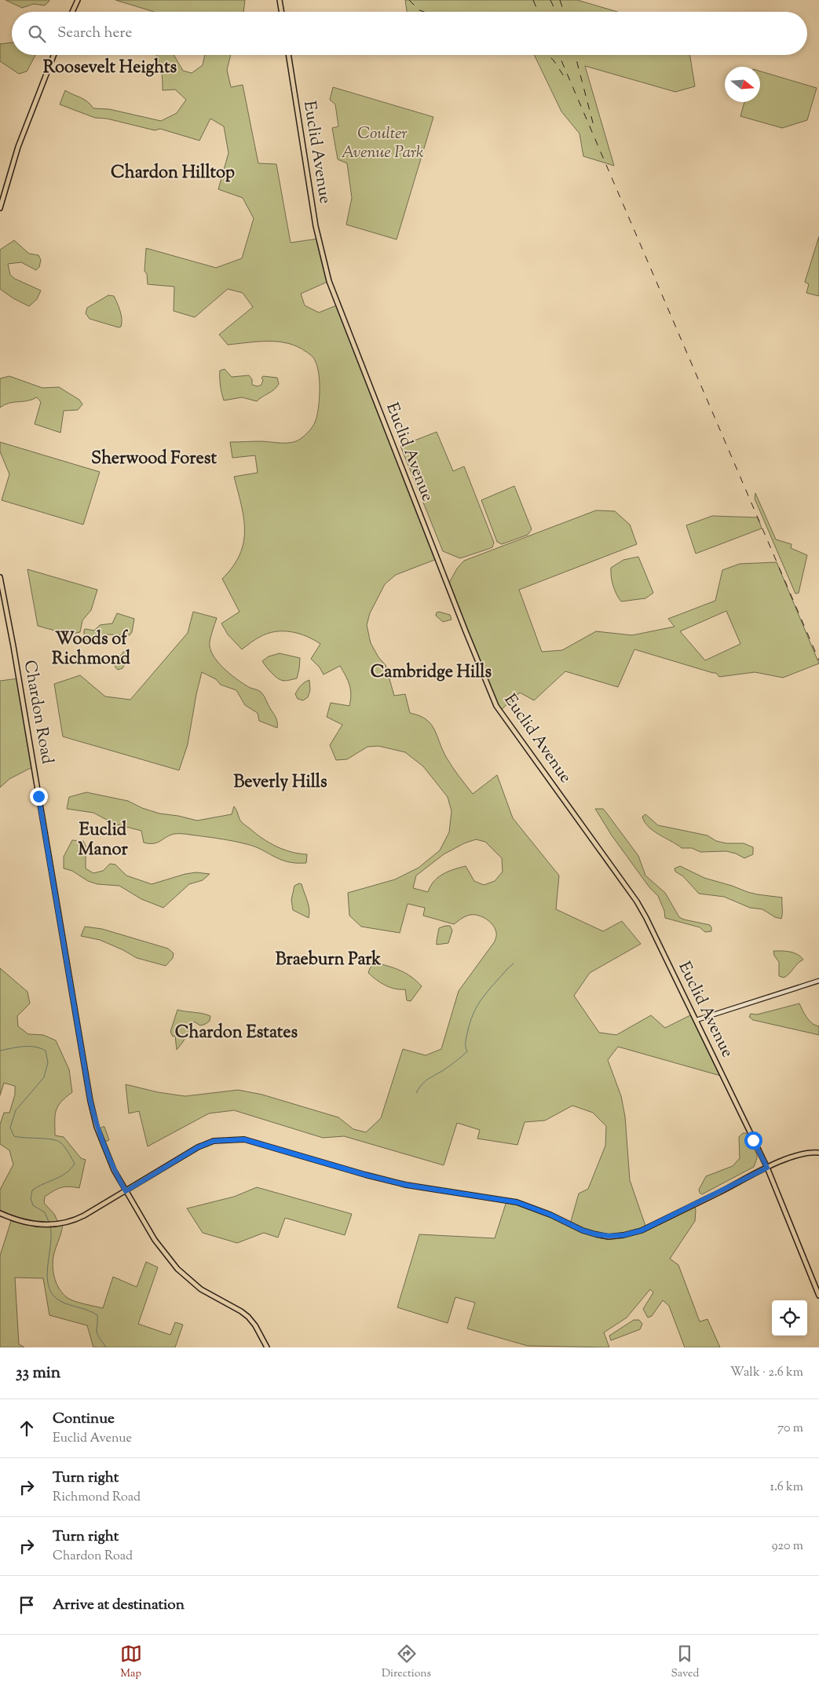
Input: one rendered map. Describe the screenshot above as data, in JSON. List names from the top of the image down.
{
  "streets": {
    "main road": ["Euclid Avenue", "Chardon Road"]
  },
  "districts": [
    "Roosevelt Heights",
    "Chardon Hilltop",
    "Sherwood Forest",
    "Woods of Richmond",
    "Cambridge Hills",
    "Beverly Hills",
    "Euclid Manor",
    "Braeburn Park",
    "Chardon Estates"
  ],
  "parks": ["Coulter Avenue Park"],
  "north": "right",
  "page": {
    "search": "Search here",
    "heading": ["33 min", "Walk · 2.6 km"],
    "list": [
      ["Continue", "Euclid Avenue", "70 m"],
      ["Turn right", "Richmond Road", "1.6 km"],
      ["Turn right", "Chardon Road", "920 m"],
      "Arrive at destination"
    ],
    "nav": ["Map", "Directions", "Saved"]
  }
}
